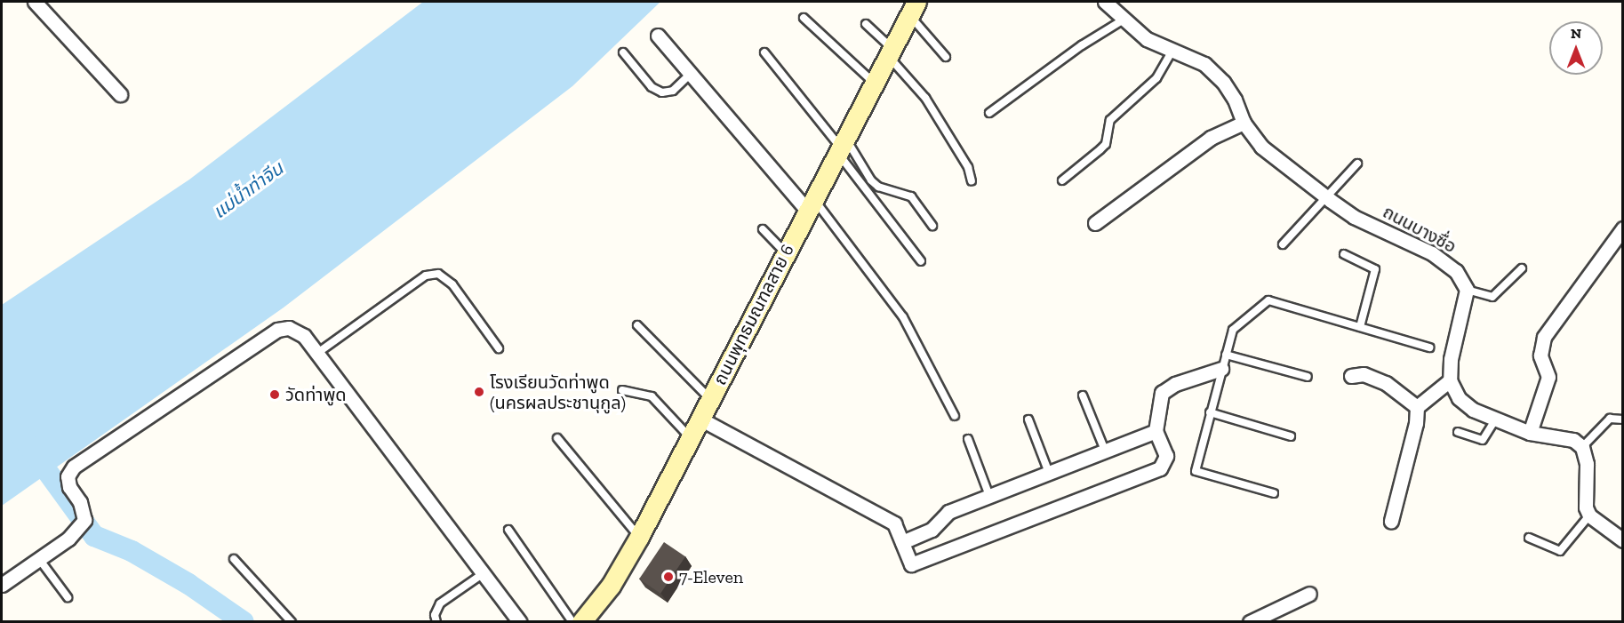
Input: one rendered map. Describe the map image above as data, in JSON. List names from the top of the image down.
{
  "streets": {
    "main road": ["ถนนพุทธมณฑลสาย 6"],
    "street": ["ถนนบางซื่อ"]
  },
  "water": ["แม่น้ำท่าจีน"],
  "places": ["โรงเรียนวัดท่าพูด (นครผลประชานุกูล)", "วัดท่าพูด", "7-Eleven"],
  "north": "top"
}
